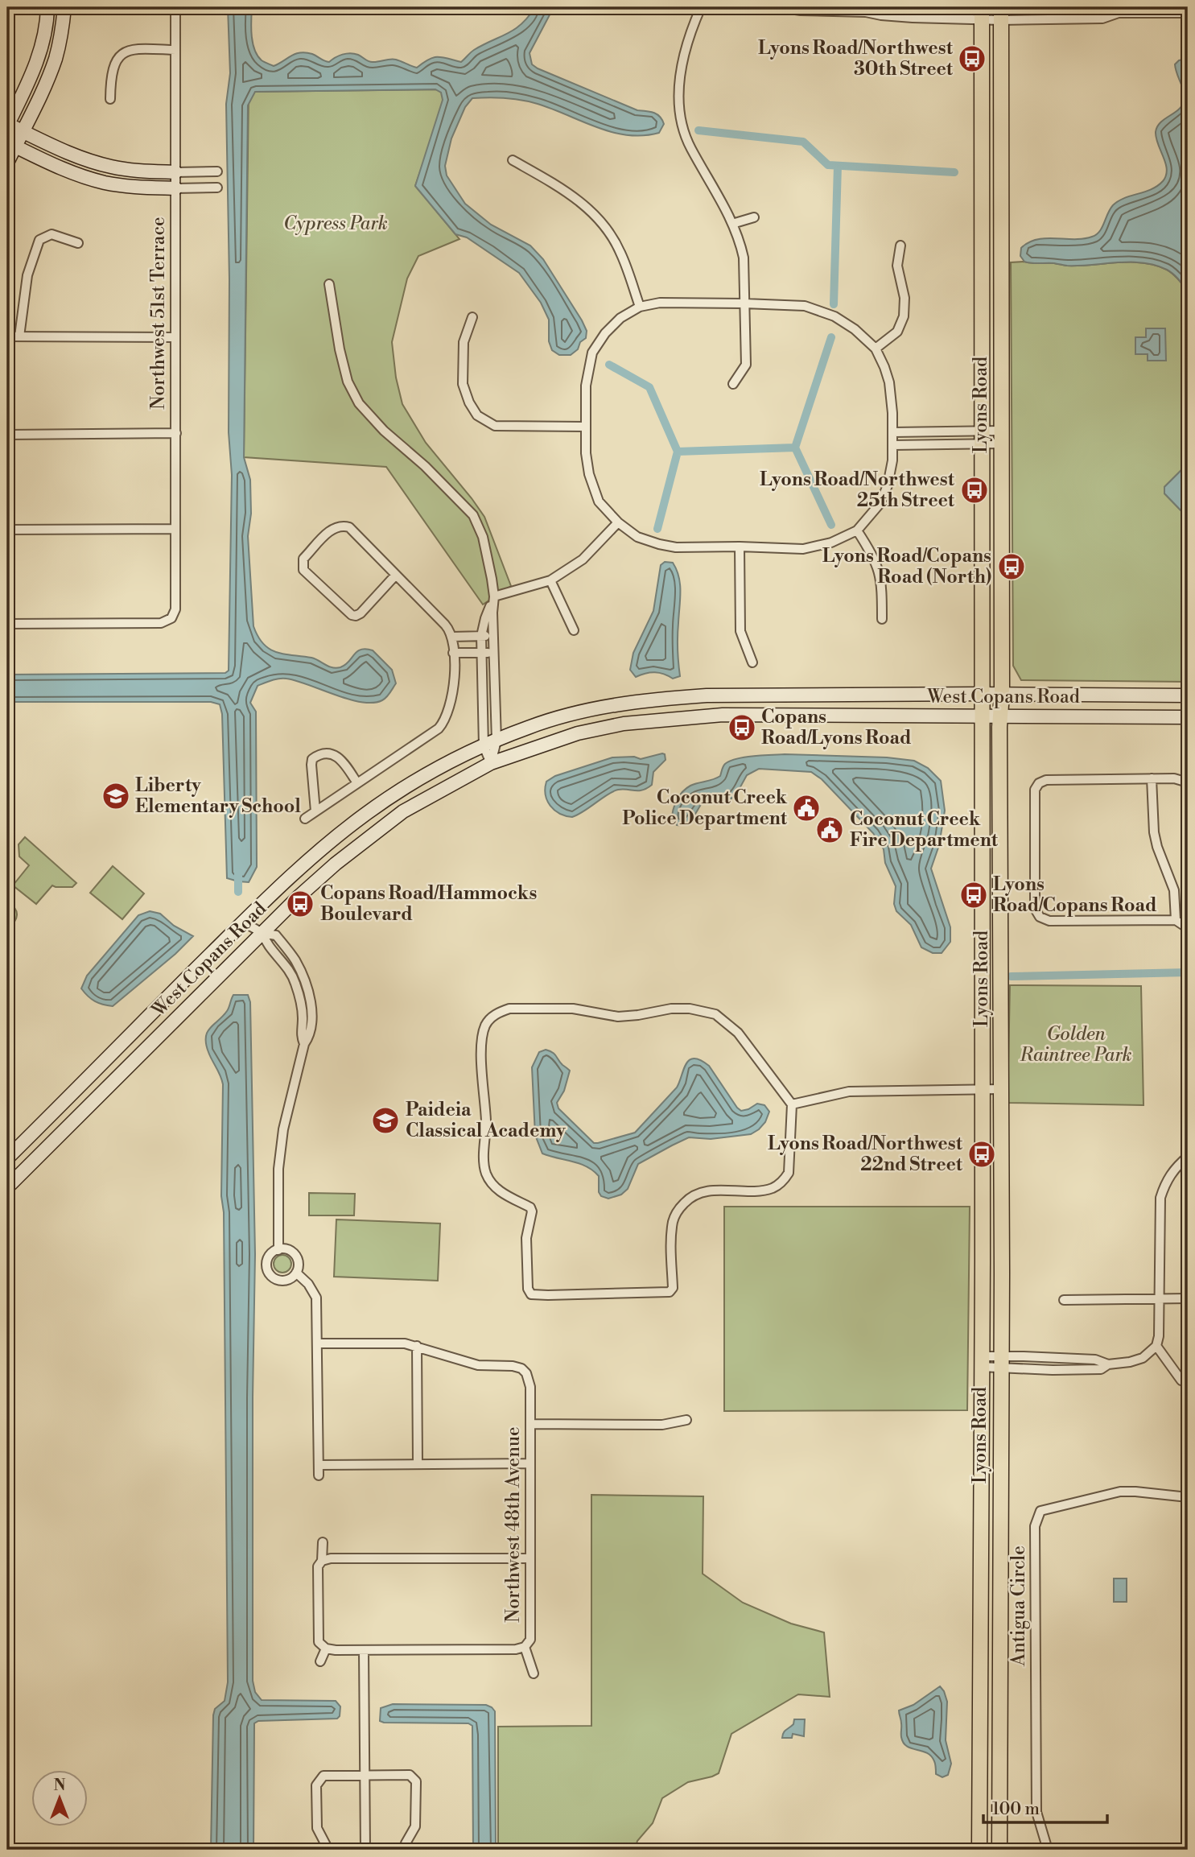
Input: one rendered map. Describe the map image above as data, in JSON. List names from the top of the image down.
{
  "streets": {
    "main road": ["Lyons Road", "West Copans Road"],
    "street": ["Northwest 51st Terrace", "Northwest 48th Avenue", "Antigua Circle"]
  },
  "crossings": [
    ["Lyons Road", "West Copans Road"]
  ],
  "parks": ["Cypress Park", "Golden Raintree Park"],
  "places": {
    "bus stop": [
      "Lyons Road/Northwest 30th Street",
      "Lyons Road/Northwest 25th Street",
      "Lyons Road/Copans Road (North)",
      "Copans Road/Lyons Road",
      "Lyons Road/Copans Road",
      "Copans Road/Hammocks Boulevard",
      "Lyons Road/Northwest 22nd Street"
    ],
    "school or university": ["Liberty Elementary School", "Paideia Classical Academy"],
    "public building": ["Coconut Creek Police Department", "Coconut Creek Fire Department"]
  },
  "scale_bar": "100 m",
  "north": "top"
}
